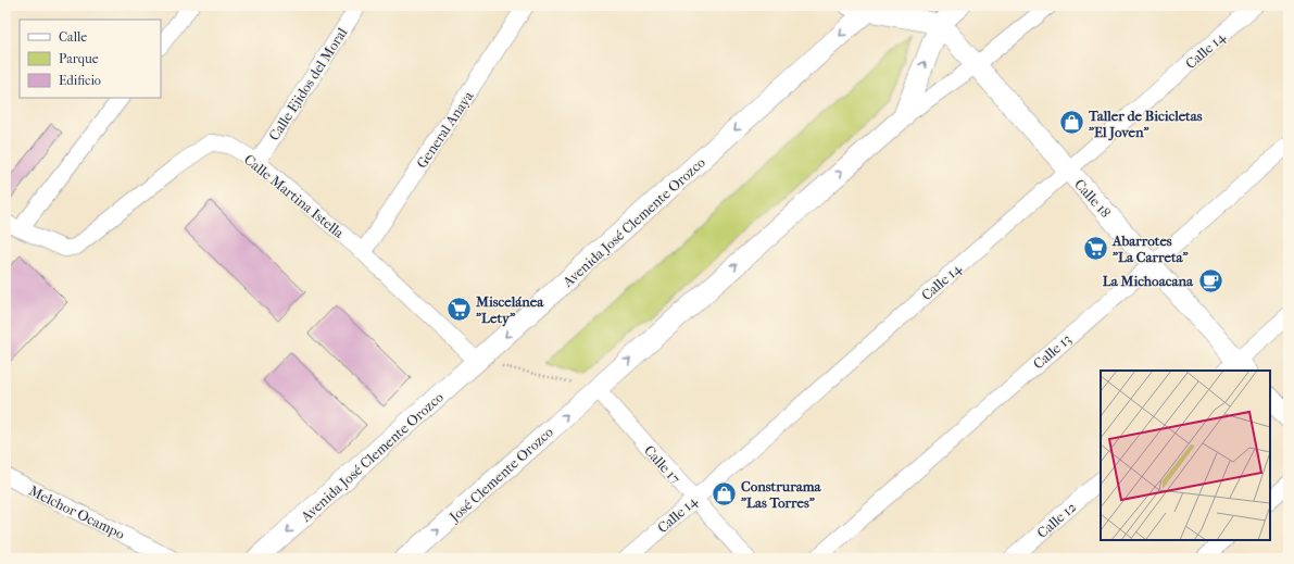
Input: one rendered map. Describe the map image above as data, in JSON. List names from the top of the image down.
{
  "streets": {
    "street": [
      "Calle 14",
      "Calle Ejidos del Moral",
      "General Anaya",
      "Calle Martina Istella",
      "Calle 18",
      "Avenida José Clemente Orozco",
      "Calle 13",
      "Calle 17",
      "José Clemente Orozco",
      "Melchor Ocampo",
      "Calle 12"
    ]
  },
  "crossings": [
    ["Calle 14", "Calle 18"],
    ["Calle 14", "Calle 17"],
    ["Calle Ejidos del Moral", "Calle Martina Istella"],
    ["General Anaya", "Calle Martina Istella"],
    ["Calle Martina Istella", "Avenida José Clemente Orozco"],
    ["Calle 18", "Calle 13"],
    ["Calle 17", "José Clemente Orozco"]
  ],
  "one_way": ["José Clemente Orozco"],
  "places": {
    "shop": ["Taller de Bicicletas \"El Joven\"", "Construrama \"Las Torres\""],
    "supermarket": ["Abarrotes \"La Carreta\"", "Miscelánea \"Lety\""],
    "cafe": ["La Michoacana"]
  },
  "legend": ["Calle", "Parque", "Edificio"]
}
